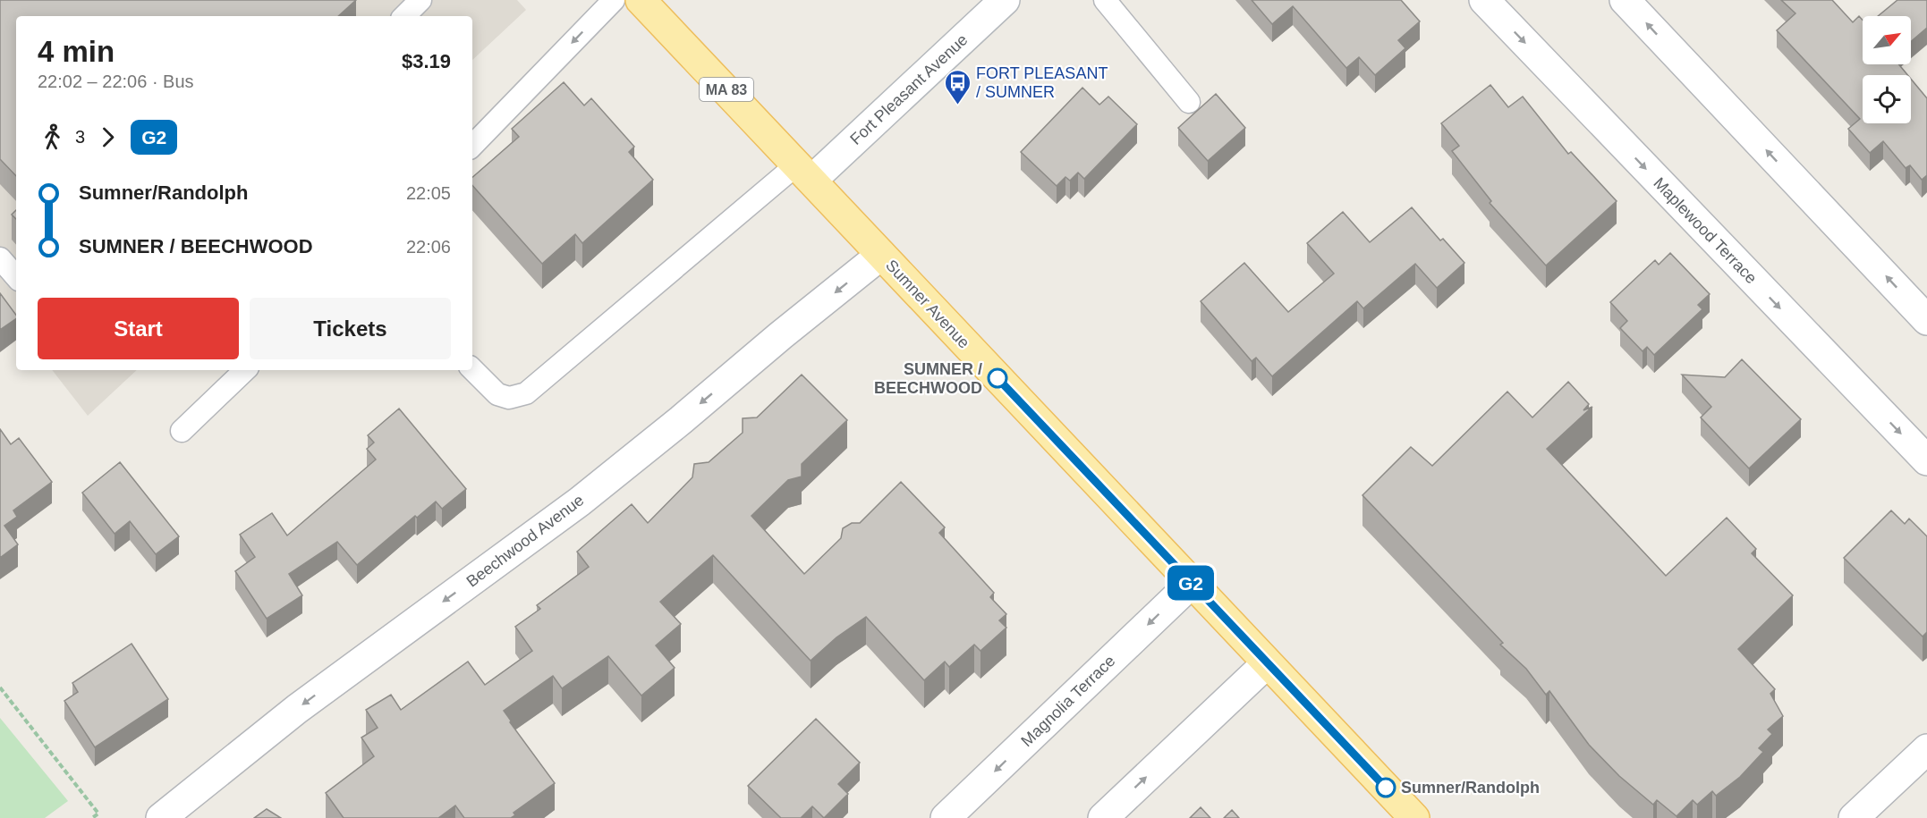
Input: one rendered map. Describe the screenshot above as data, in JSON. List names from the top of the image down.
{
  "streets": {
    "main road": ["MA 83", "Sumner Avenue"],
    "street": [
      "Fort Pleasant Avenue",
      "Maplewood Terrace",
      "Beechwood Avenue",
      "Magnolia Terrace"
    ]
  },
  "crossings": [
    ["Fort Pleasant Avenue", "Sumner Avenue"],
    ["Sumner Avenue", "Beechwood Avenue"],
    ["Sumner Avenue", "Magnolia Terrace"]
  ],
  "one_way": ["Beechwood Avenue"],
  "places": {
    "bus stop": ["FORT PLEASANT / SUMNER"],
    "other": ["SUMNER / BEECHWOOD", "Sumner/Randolph"]
  },
  "lines": ["bus line G2"],
  "north": "top right",
  "page": {
    "on_map": "G2",
    "heading": ["4 min", "22:02 – 22:06 · Bus", "$3.19"],
    "legs": ["3", "G2"],
    "list": [
      {
        "name": "Sumner/Randolph",
        "value": "22:05"
      },
      {
        "name": "SUMNER / BEECHWOOD",
        "value": "22:06"
      }
    ],
    "buttons": ["Start", "Tickets"]
  }
}
